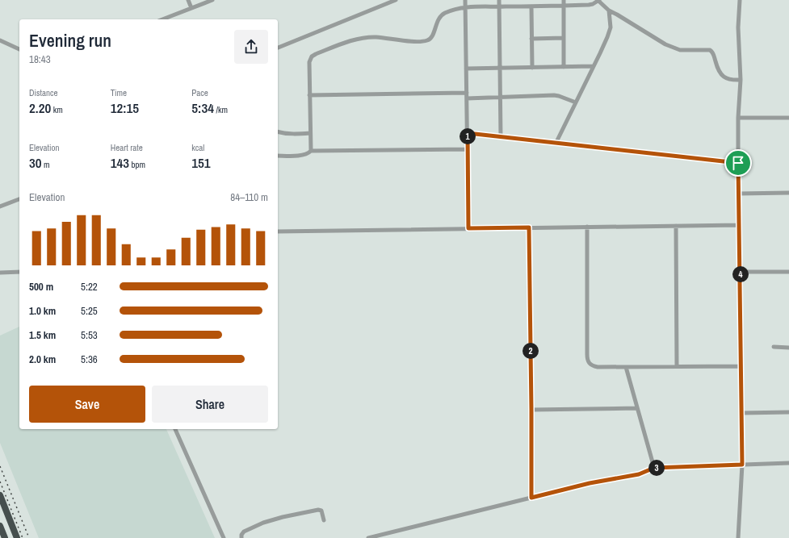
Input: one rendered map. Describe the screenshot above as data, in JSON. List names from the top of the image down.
{
  "page": {
    "heading": ["Evening run", "18:43"],
    "stats": [
      ["Distance", "2.20 km"],
      ["Time", "12:15"],
      ["Pace", "5:34 /km"],
      ["Elevation", "30 m"],
      ["Heart rate", "143 bpm"],
      ["kcal", "151"]
    ],
    "pins": [
      "1",
      "4",
      "2",
      "3"
    ],
    "chart": ["Elevation", "84–110 m"],
    "list": [
      {
        "name": "500 m",
        "note": "5:22"
      },
      {
        "name": "1.0 km",
        "note": "5:25"
      },
      {
        "name": "1.5 km",
        "note": "5:53"
      },
      {
        "name": "2.0 km",
        "note": "5:36"
      }
    ],
    "buttons": ["Save", "Share"]
  }
}
